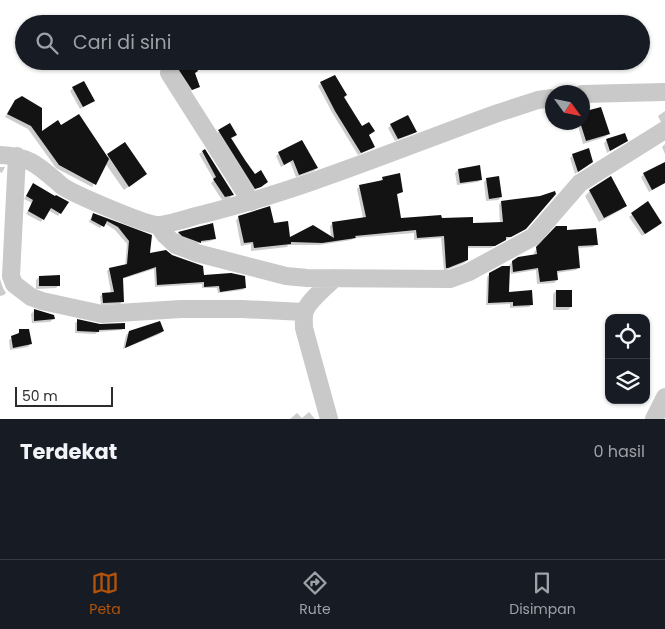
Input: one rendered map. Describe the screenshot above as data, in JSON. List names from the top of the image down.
{
  "scale_bar": "50 m",
  "north": "bottom right",
  "page": {
    "search": "Cari di sini",
    "scale": "50 m",
    "heading": ["Terdekat", "0 hasil"],
    "nav": ["Peta", "Rute", "Disimpan"]
  }
}
